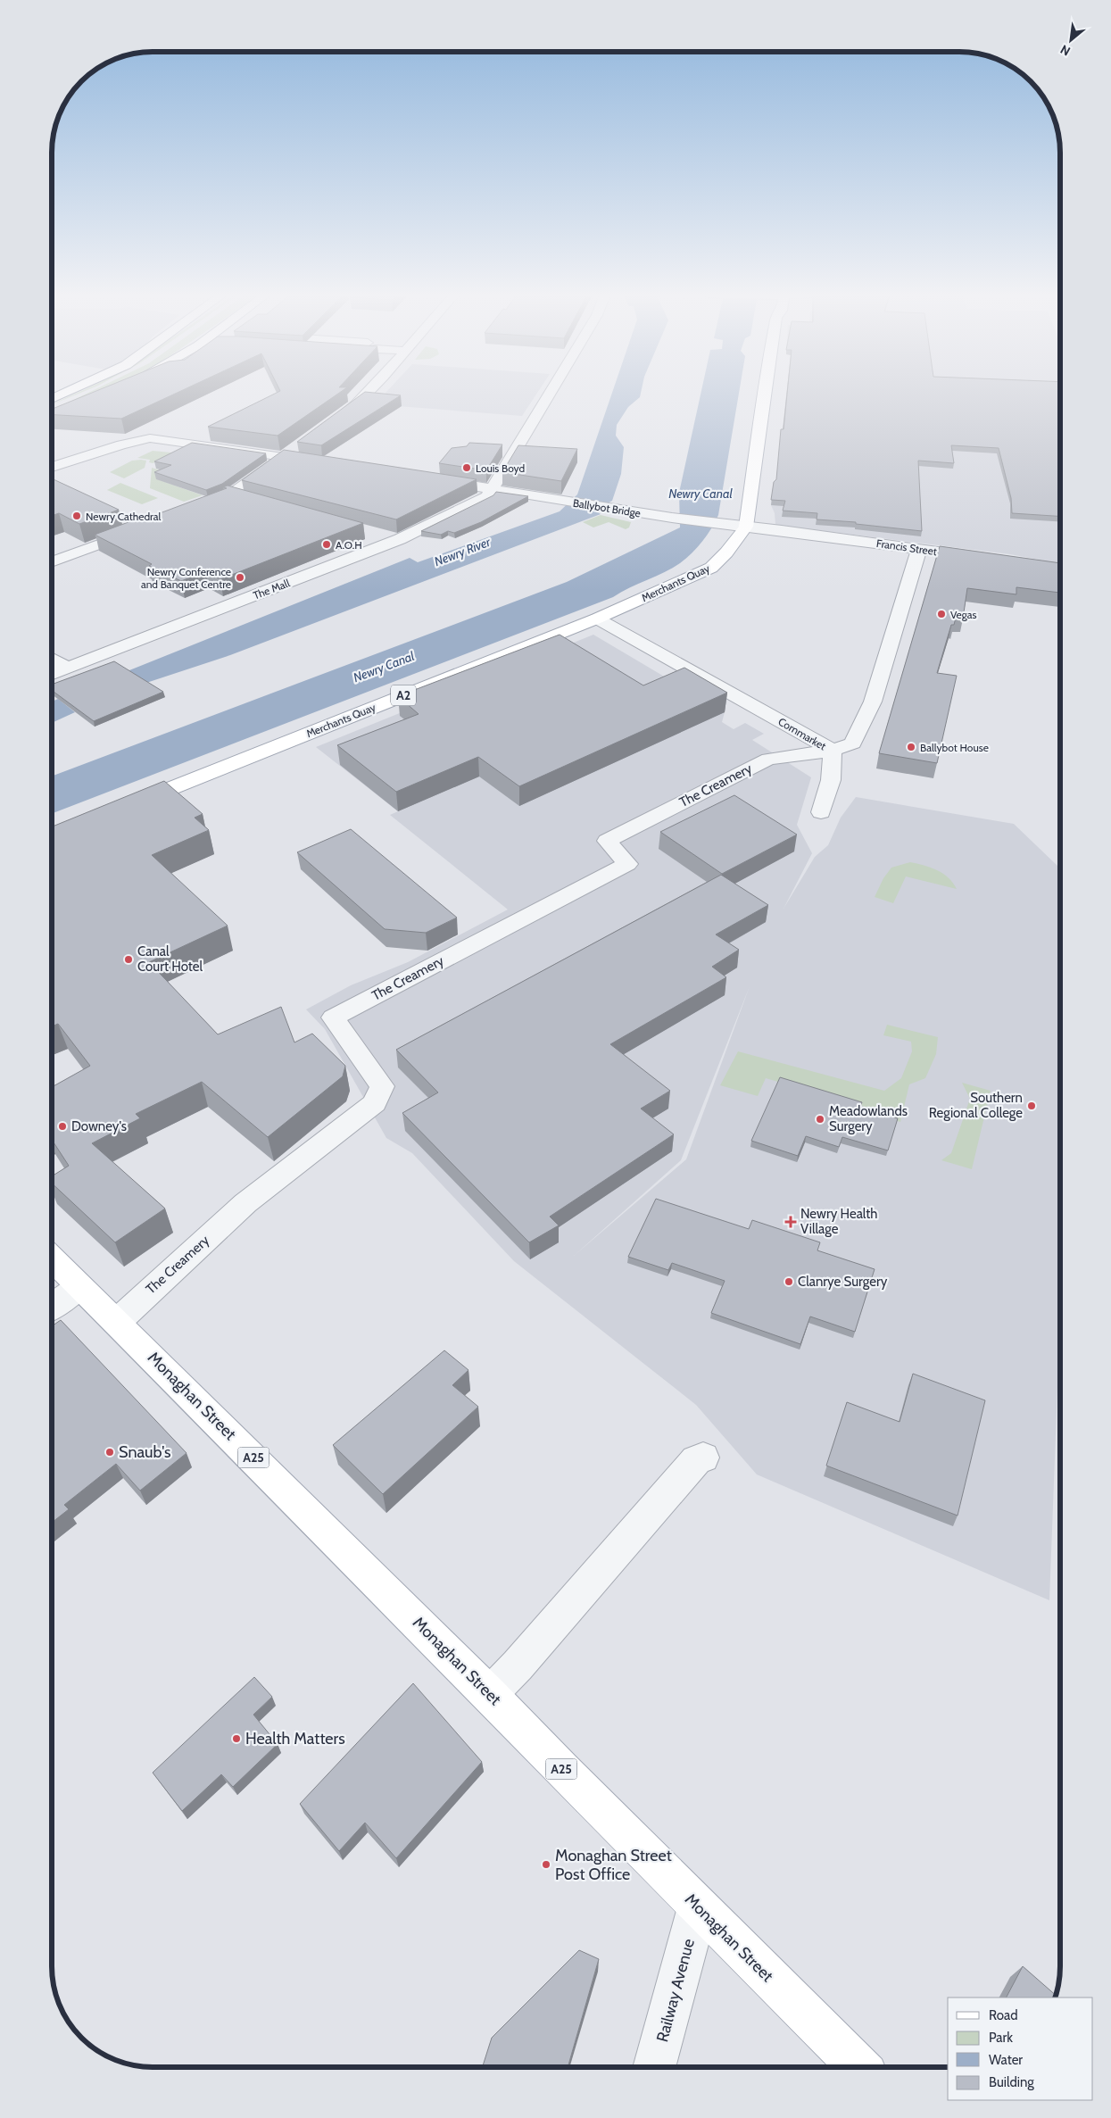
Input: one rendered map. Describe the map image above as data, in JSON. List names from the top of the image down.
{
  "streets": {
    "main road": [
      "Merchants Quay",
      "A2",
      "Monaghan Street",
      "A25"
    ],
    "street": [
      "Ballybot Bridge",
      "Francis Street",
      "The Mall",
      "Cornmarket",
      "The Creamery",
      "Railway Avenue"
    ]
  },
  "crossings": [
    ["Ballybot Bridge", "Francis Street"],
    ["Ballybot Bridge", "Merchants Quay"],
    ["Ballybot Bridge", "The Mall"],
    ["Ballybot Bridge", "A2"],
    ["Francis Street", "Merchants Quay"],
    ["Francis Street", "A2"],
    ["Francis Street", "Cornmarket"],
    ["Merchants Quay", "A2"],
    ["Merchants Quay", "Cornmarket"],
    ["Cornmarket", "The Creamery"],
    ["The Creamery", "Monaghan Street"],
    ["Monaghan Street", "Railway Avenue"]
  ],
  "water": ["Newry Canal", "Newry River"],
  "places": {
    "other": [
      "Louis Boyd",
      "Newry Cathedral",
      "A.O.H",
      "Newry Conference and Banquet Centre",
      "Vegas",
      "Ballybot House",
      "Canal Court Hotel",
      "Southern Regional College",
      "Meadowlands Surgery",
      "Downey's",
      "Clanrye Surgery",
      "Snaub's",
      "Health Matters",
      "Monaghan Street Post Office"
    ],
    "health": ["Newry Health Village"]
  },
  "legend": [
    "Road",
    "Park",
    "Water",
    "Building"
  ],
  "north": "bottom left"
}
